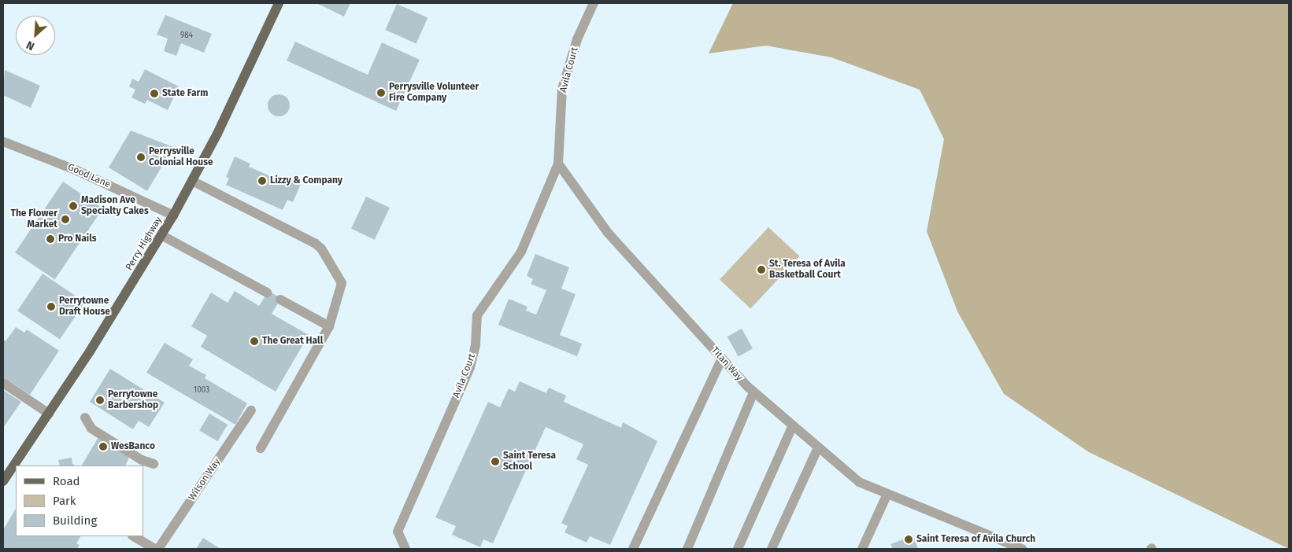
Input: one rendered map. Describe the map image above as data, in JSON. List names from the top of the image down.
{
  "streets": {
    "main road": ["Perry Highway"],
    "street": [
      "Avila Court",
      "Good Lane",
      "Titan Way",
      "Wilson Way"
    ]
  },
  "crossings": [
    ["Avila Court", "Titan Way"],
    ["Good Lane", "Perry Highway"]
  ],
  "places": [
    "Perrysville Volunteer Fire Company",
    "State Farm",
    "Perrysville Colonial House",
    "Lizzy & Company",
    "Madison Ave Specialty Cakes",
    "The Flower Market",
    "Pro Nails",
    "St. Teresa of Avila Basketball Court",
    "Perrytowne Draft House",
    "The Great Hall",
    "Perrytowne Barbershop",
    "WesBanco",
    "Saint Teresa School",
    "Saint Teresa of Avila Church"
  ],
  "house_numbers": ["984", "1003"],
  "legend": ["Road", "Park", "Building"],
  "north": "bottom left"
}
